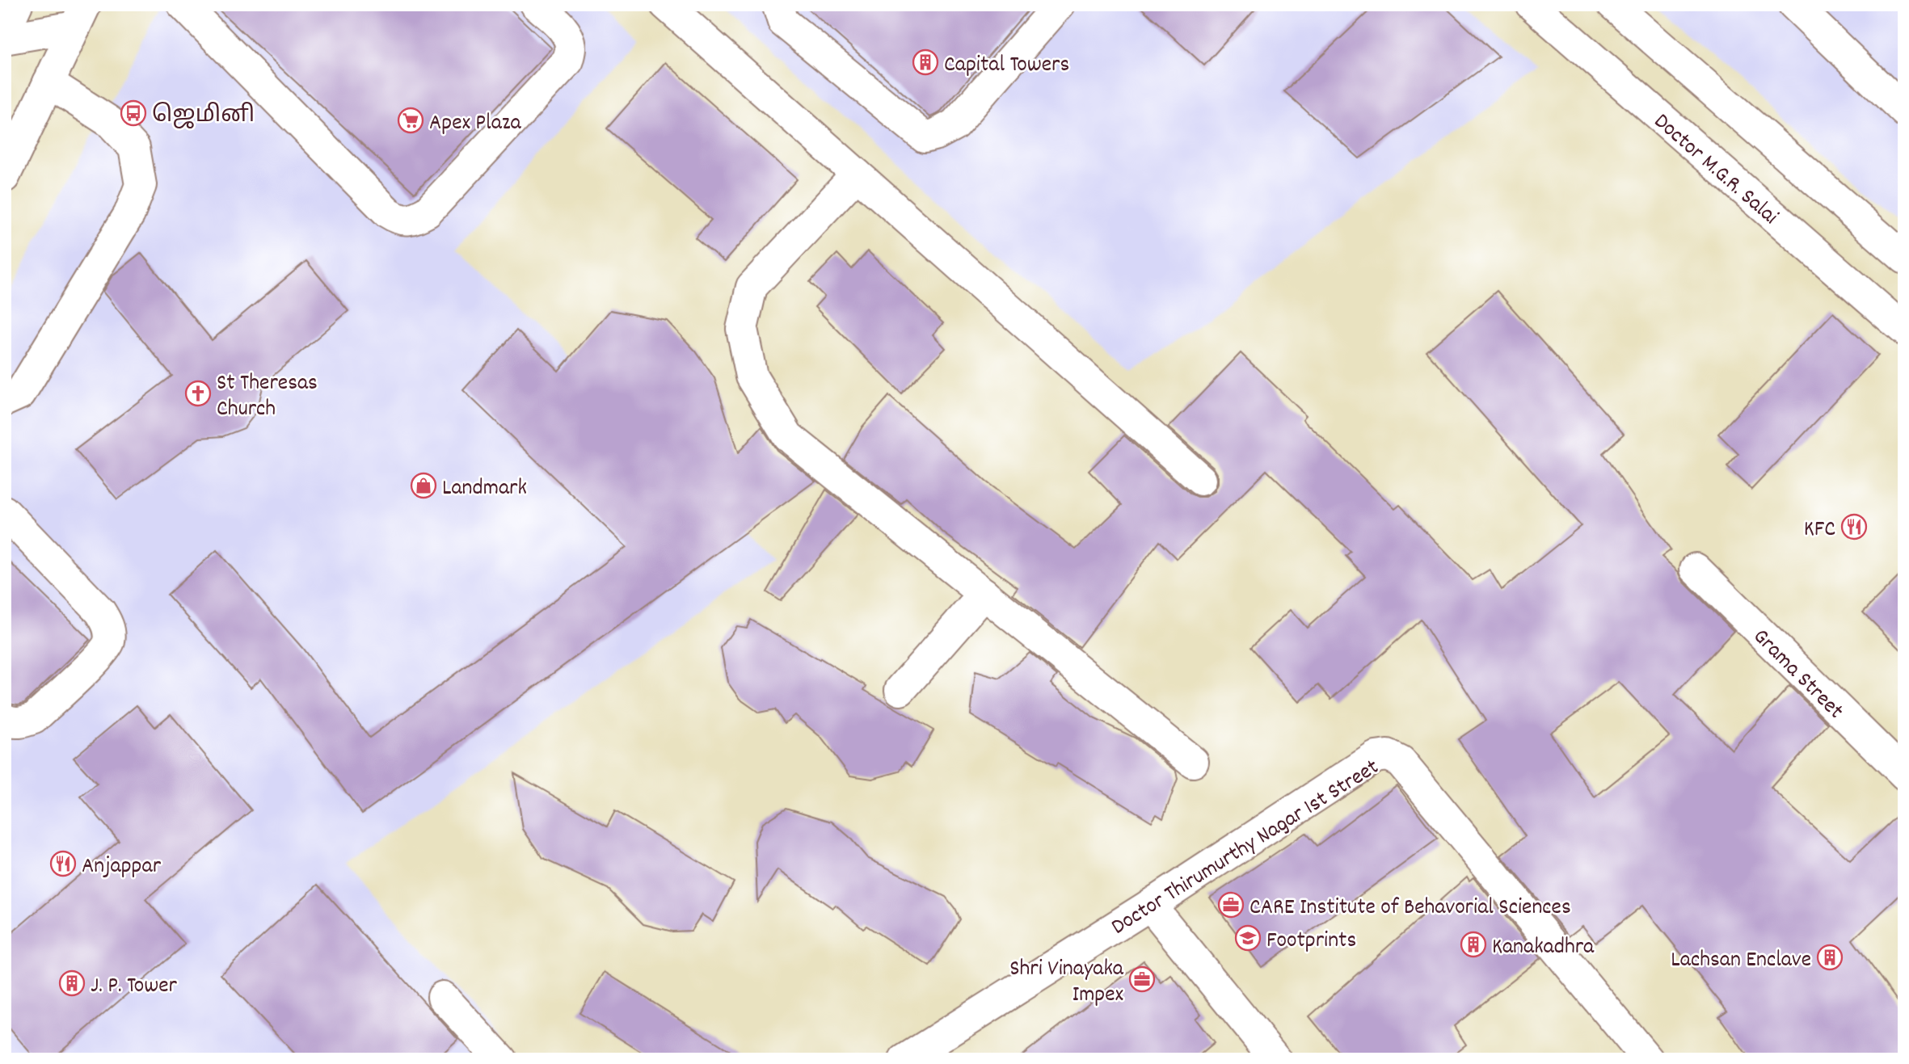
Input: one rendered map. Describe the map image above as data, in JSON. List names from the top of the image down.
{
  "streets": {
    "street": ["Doctor M.G.R. Salai", "Grama Street", "Doctor Thirumurthy Nagar 1st Street"]
  },
  "places": {
    "building": [
      "Capital Towers",
      "Kanakadhra",
      "Lachsan Enclave",
      "J. P. Tower"
    ],
    "bus stop": ["ஜெமினி"],
    "supermarket": ["Apex Plaza"],
    "church": ["St Theresas Church"],
    "shop": ["Landmark"],
    "restaurant": ["KFC", "Anjappar"],
    "office": ["CARE Institute of Behavorial Sciences", "Shri Vinayaka Impex"],
    "school or university": ["Footprints"]
  }
}
